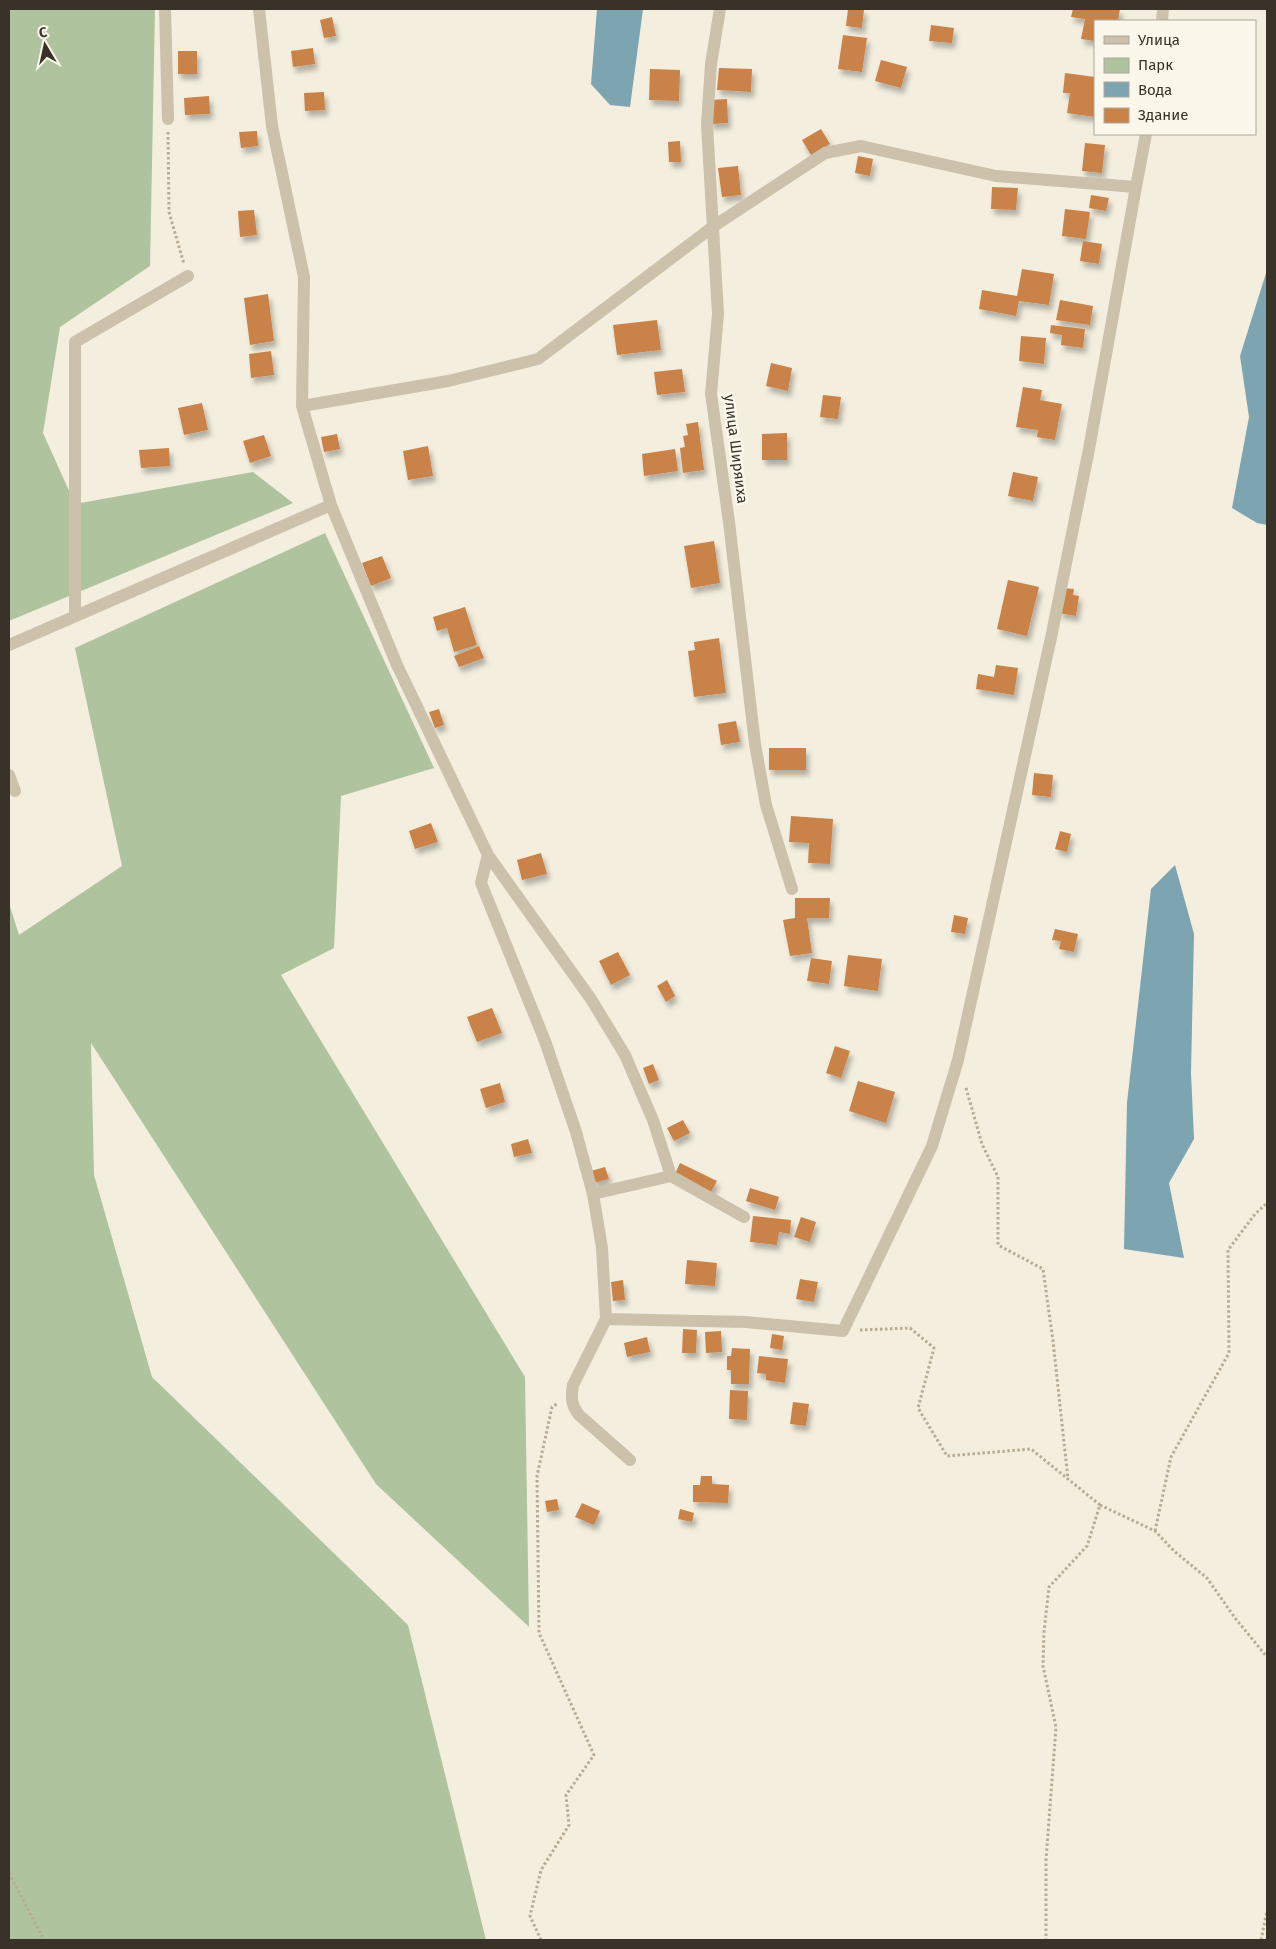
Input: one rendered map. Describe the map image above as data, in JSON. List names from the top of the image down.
{
  "streets": {
    "street": ["улица Ширяиха"]
  },
  "legend": [
    "Улица",
    "Парк",
    "Вода",
    "Здание"
  ],
  "north": "top"
}
